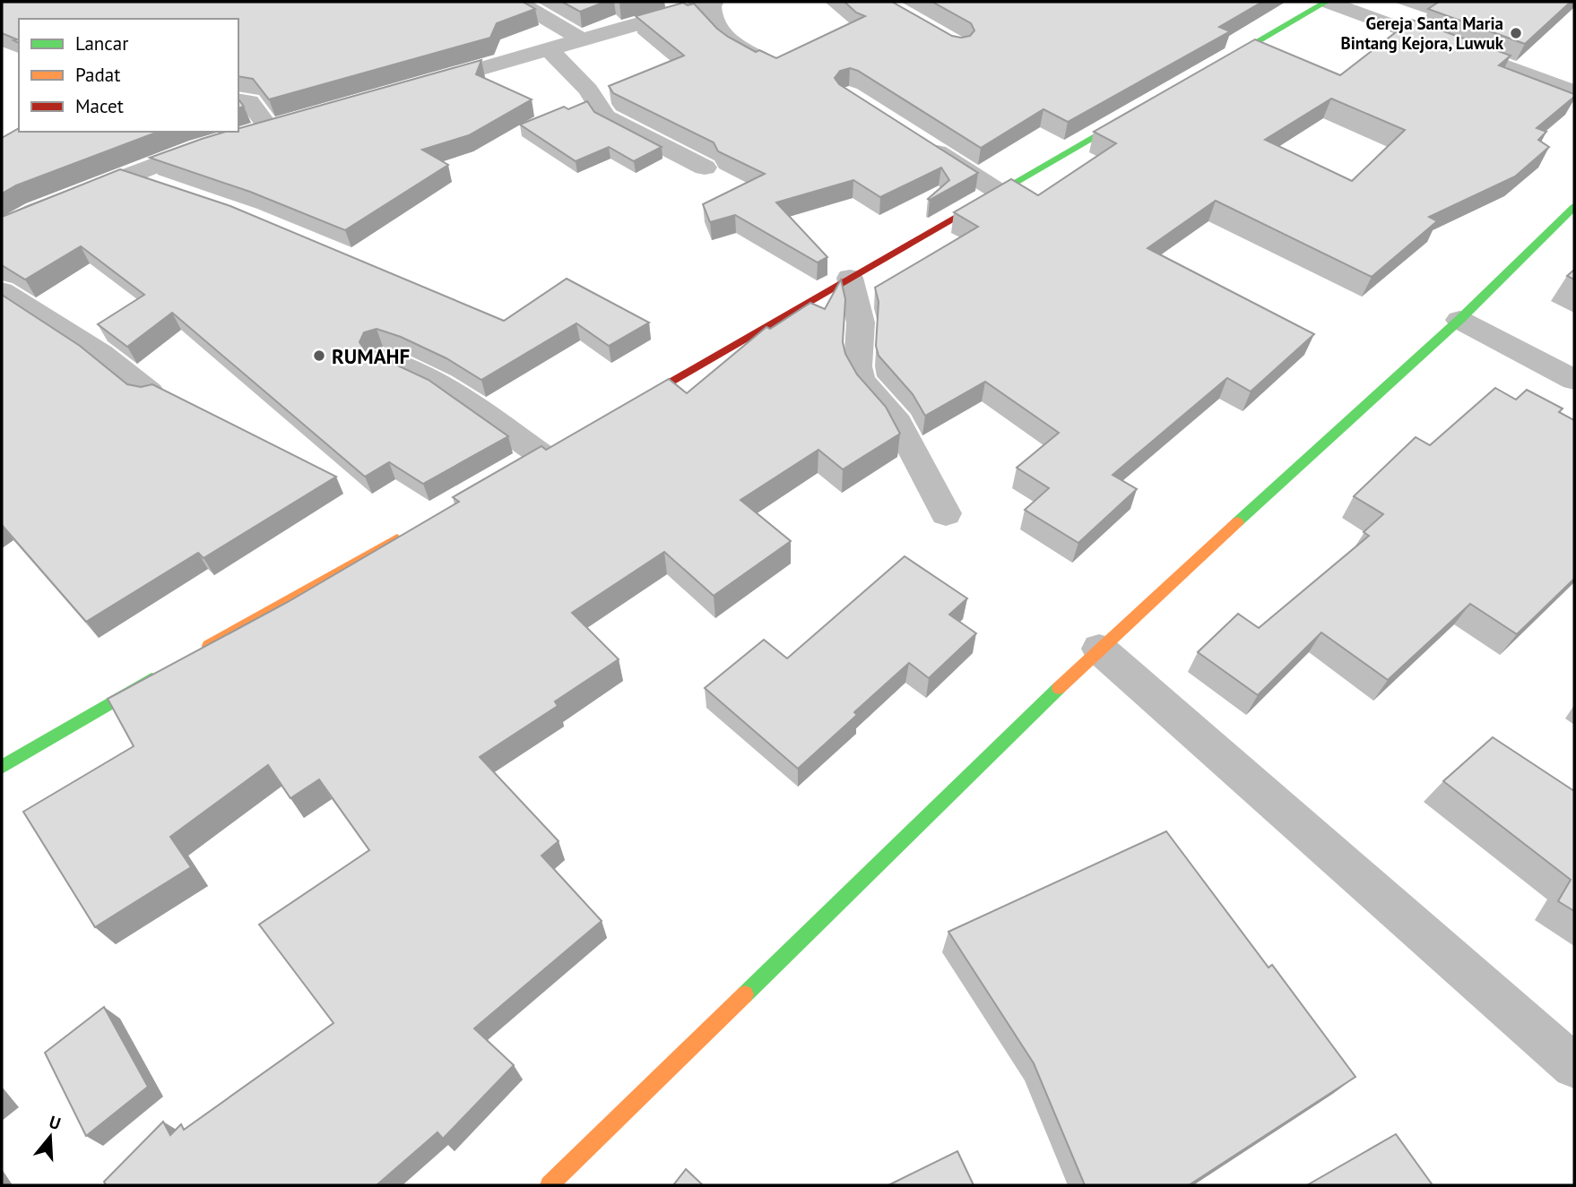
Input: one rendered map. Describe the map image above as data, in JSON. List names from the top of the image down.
{
  "places": ["Gereja Santa Maria Bintang Kejora, Luwuk", "RUMAHF"],
  "legend": ["Lancar", "Padat", "Macet"],
  "north": "top"
}
